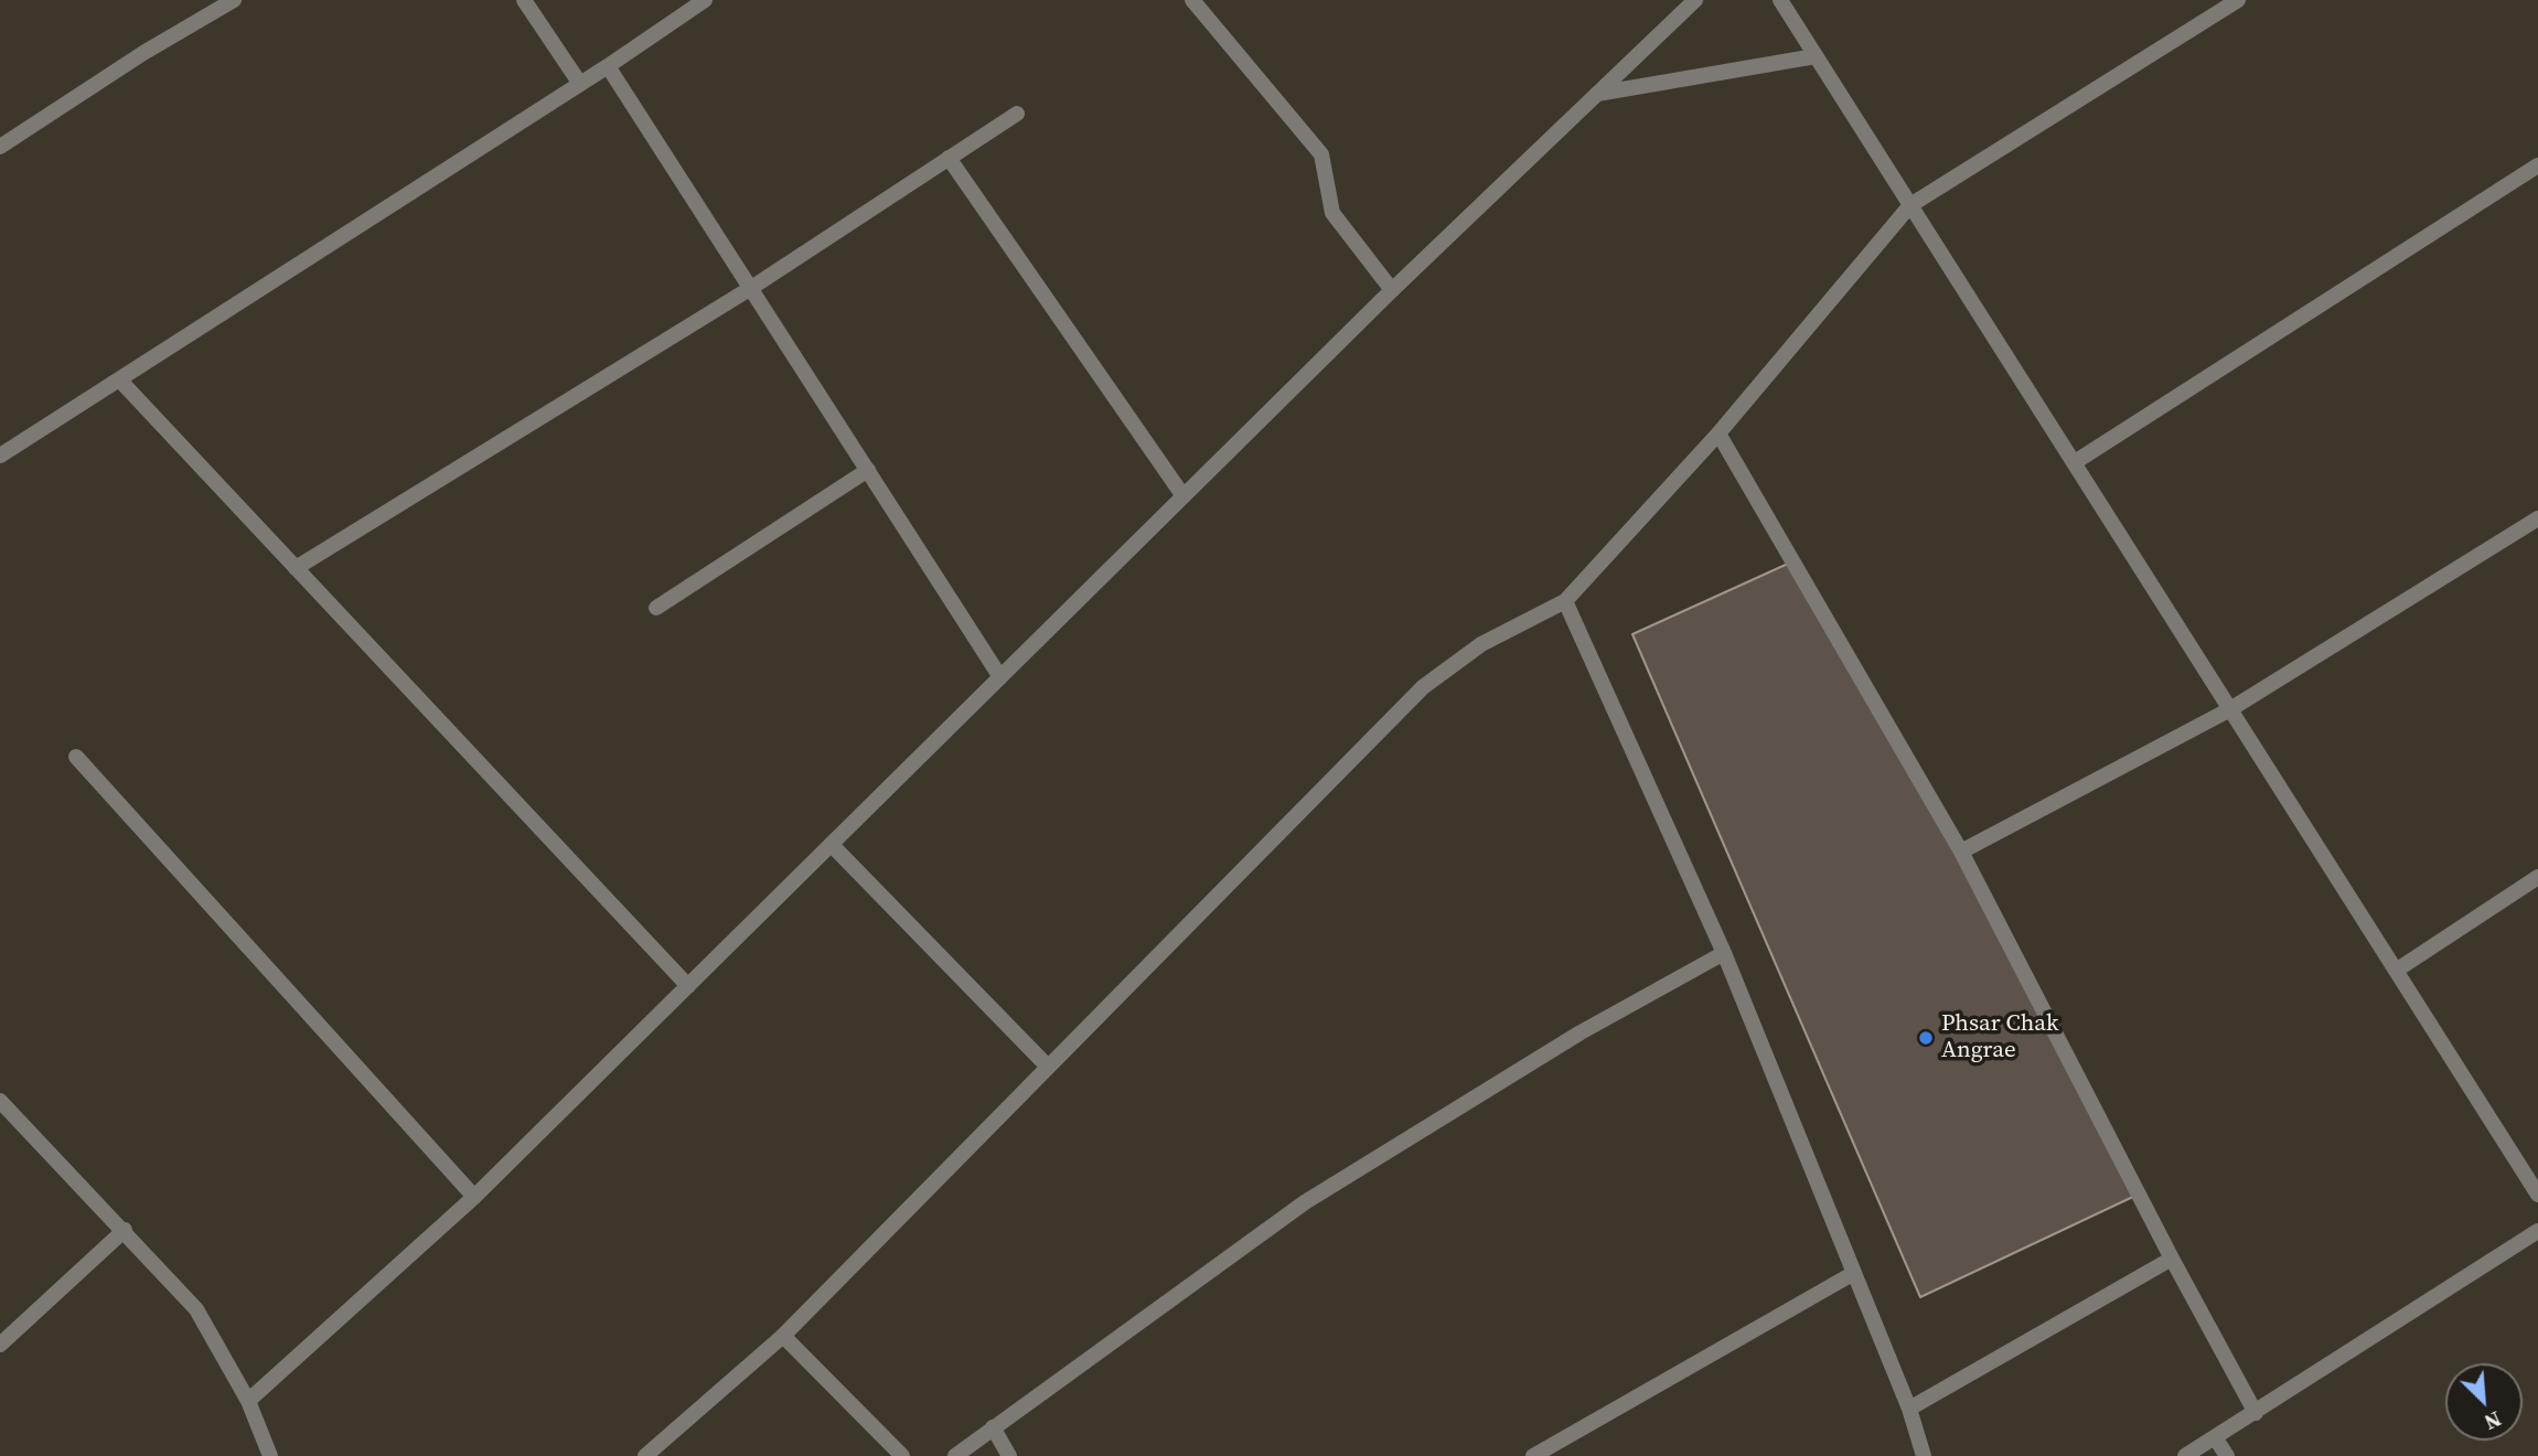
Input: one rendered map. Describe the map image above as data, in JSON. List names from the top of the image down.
{
  "places": ["Phsar Chak Angrae"],
  "north": "bottom right"
}
